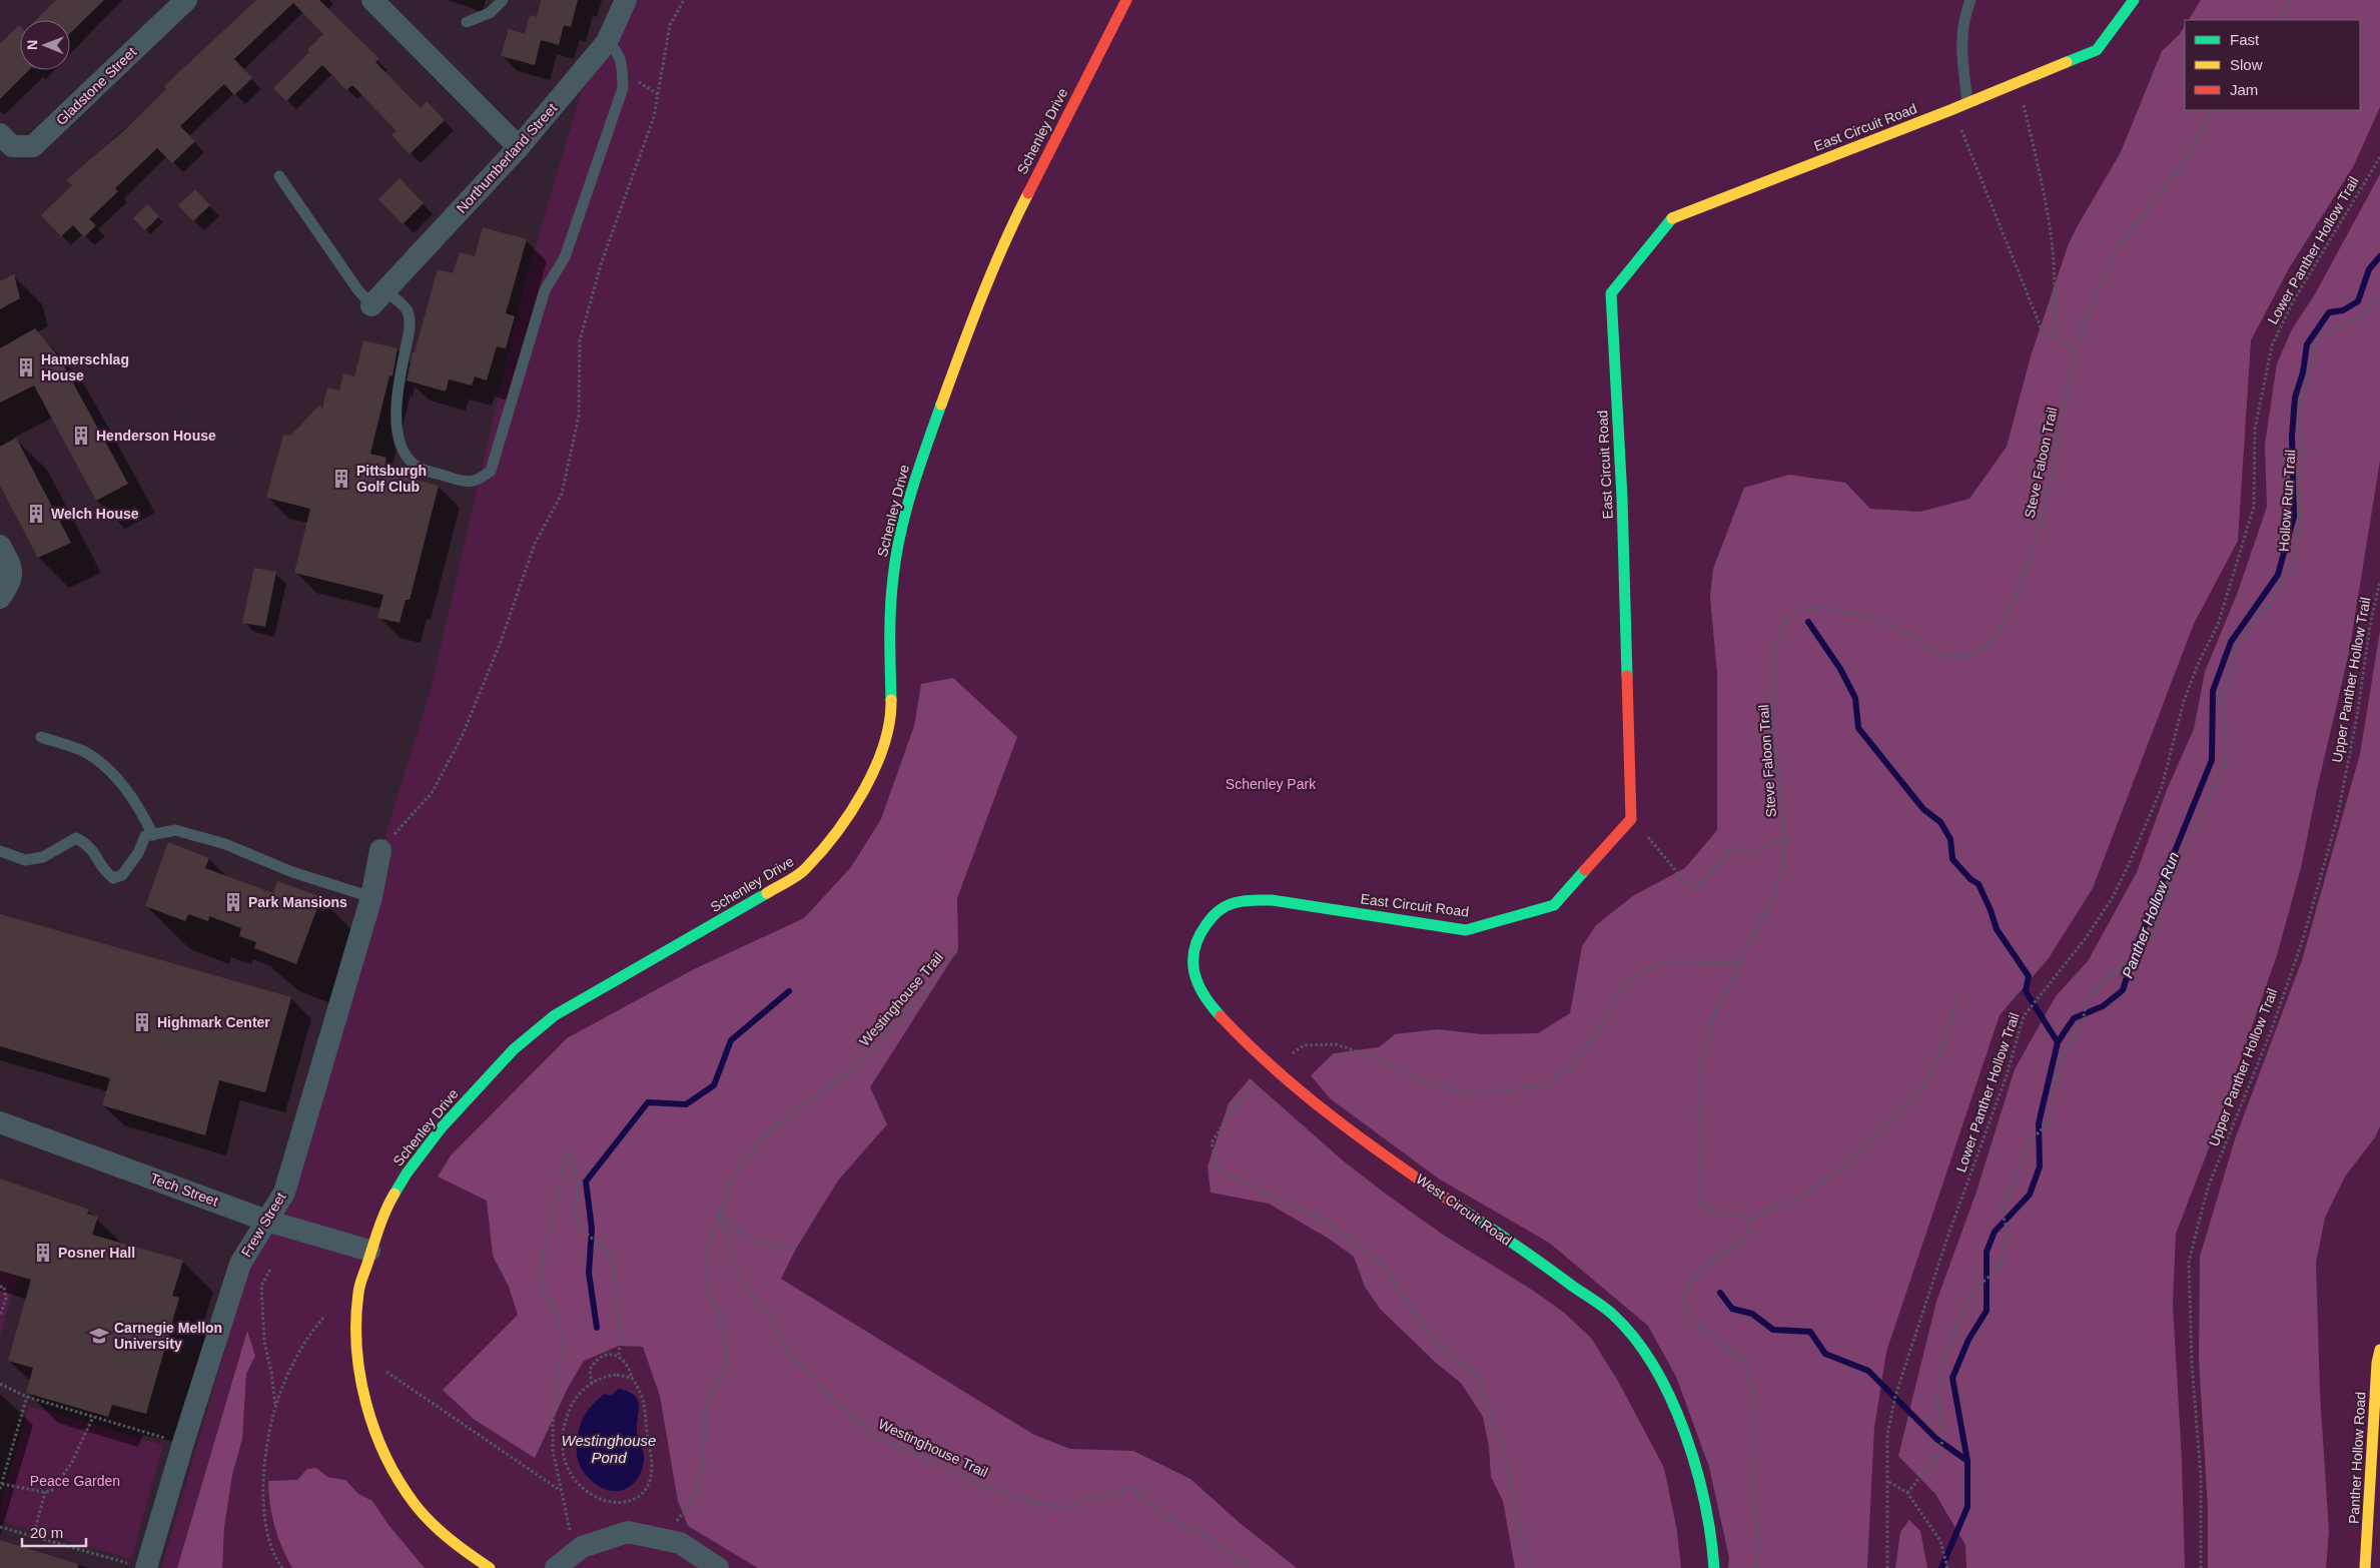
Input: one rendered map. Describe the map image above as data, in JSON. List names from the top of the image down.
{
  "streets": {
    "street": [
      "Gladstone Street",
      "East Circuit Road",
      "Schenley Drive",
      "Northumberland Street",
      "Tech Street",
      "West Circuit Road",
      "Frew Street",
      "Panther Hollow Road"
    ],
    "path": [
      "Lower Panther Hollow Trail",
      "Steve Faloon Trail",
      "Hollow Run Trail",
      "Upper Panther Hollow Trail",
      "Westinghouse Trail"
    ]
  },
  "crossings": [
    ["East Circuit Road", "West Circuit Road"],
    ["Schenley Drive", "Tech Street"],
    ["Tech Street", "Frew Street"]
  ],
  "water": ["Panther Hollow Run", "Westinghouse Pond"],
  "parks": ["Schenley Park", "Peace Garden"],
  "places": {
    "building": [
      "Hamerschlag House",
      "Henderson House",
      "Pittsburgh Golf Club",
      "Welch House",
      "Park Mansions",
      "Highmark Center",
      "Posner Hall"
    ],
    "school or university": ["Carnegie Mellon University"]
  },
  "legend": ["Fast", "Slow", "Jam"],
  "scale_bar": "20 m",
  "north": "left"
}
